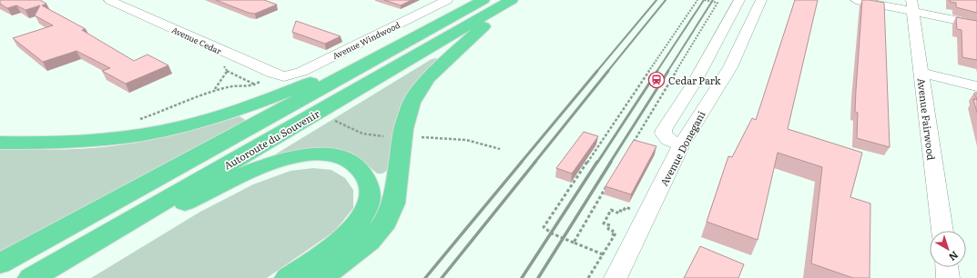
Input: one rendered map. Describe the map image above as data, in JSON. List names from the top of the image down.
{
  "streets": {
    "highway": ["Autoroute du Souvenir"],
    "street": [
      "Avenue Cedar",
      "Avenue Windwood",
      "Avenue Fairwood",
      "Avenue Donegani"
    ]
  },
  "crossings": [
    ["Avenue Cedar", "Avenue Windwood"]
  ],
  "places": {
    "station": ["Cedar Park"]
  },
  "north": "bottom right"
}
